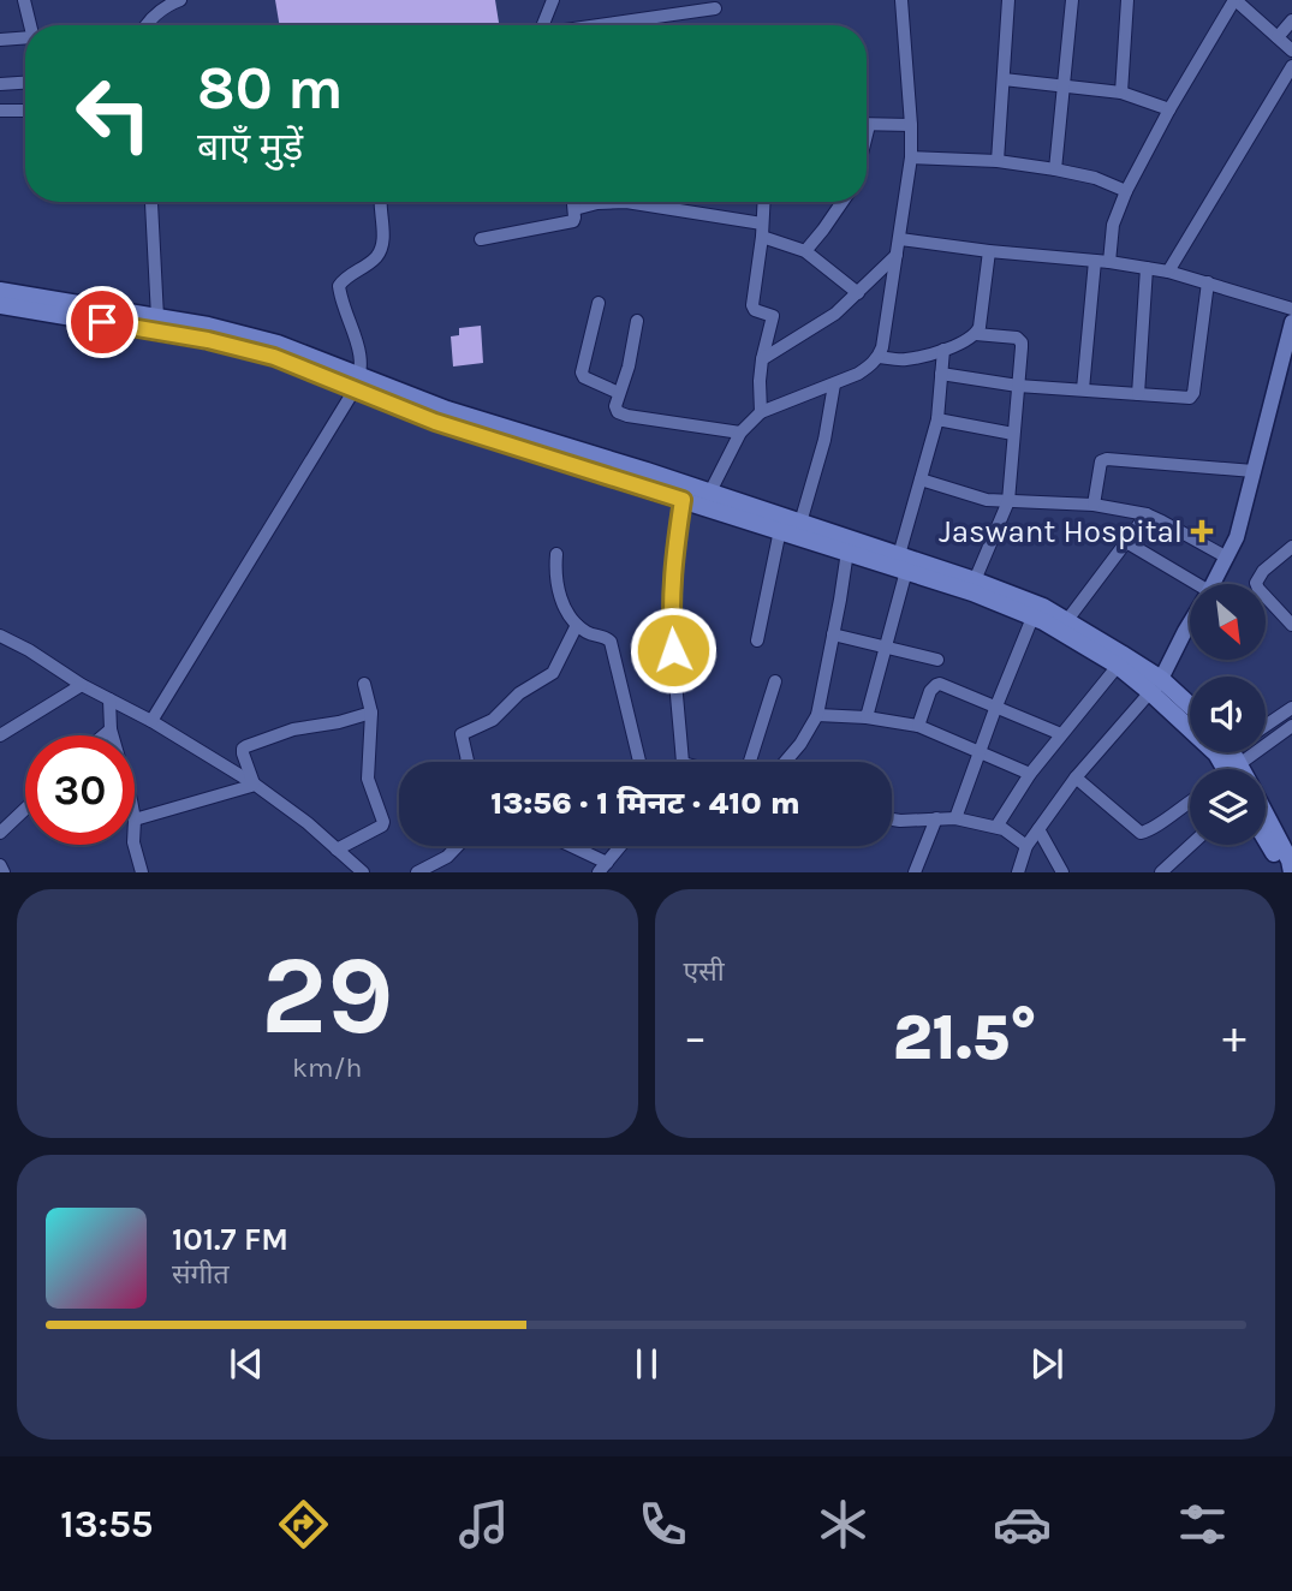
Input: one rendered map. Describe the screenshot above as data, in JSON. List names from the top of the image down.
{
  "places": {
    "health": ["Jaswant Hospital"]
  },
  "north": "bottom right",
  "page": {
    "turn": ["80 m", "बाएँ मुड़ें"],
    "limit": "30",
    "trip": "13:56 · 1 मिनट · 410 m",
    "tile": [
      ["29", "km/h"],
      "एसी"
    ],
    "heat": ["−", "21.5°", "+"],
    "song": ["101.7 FM", "संगीत"],
    "tabs": "13:55"
  }
}
